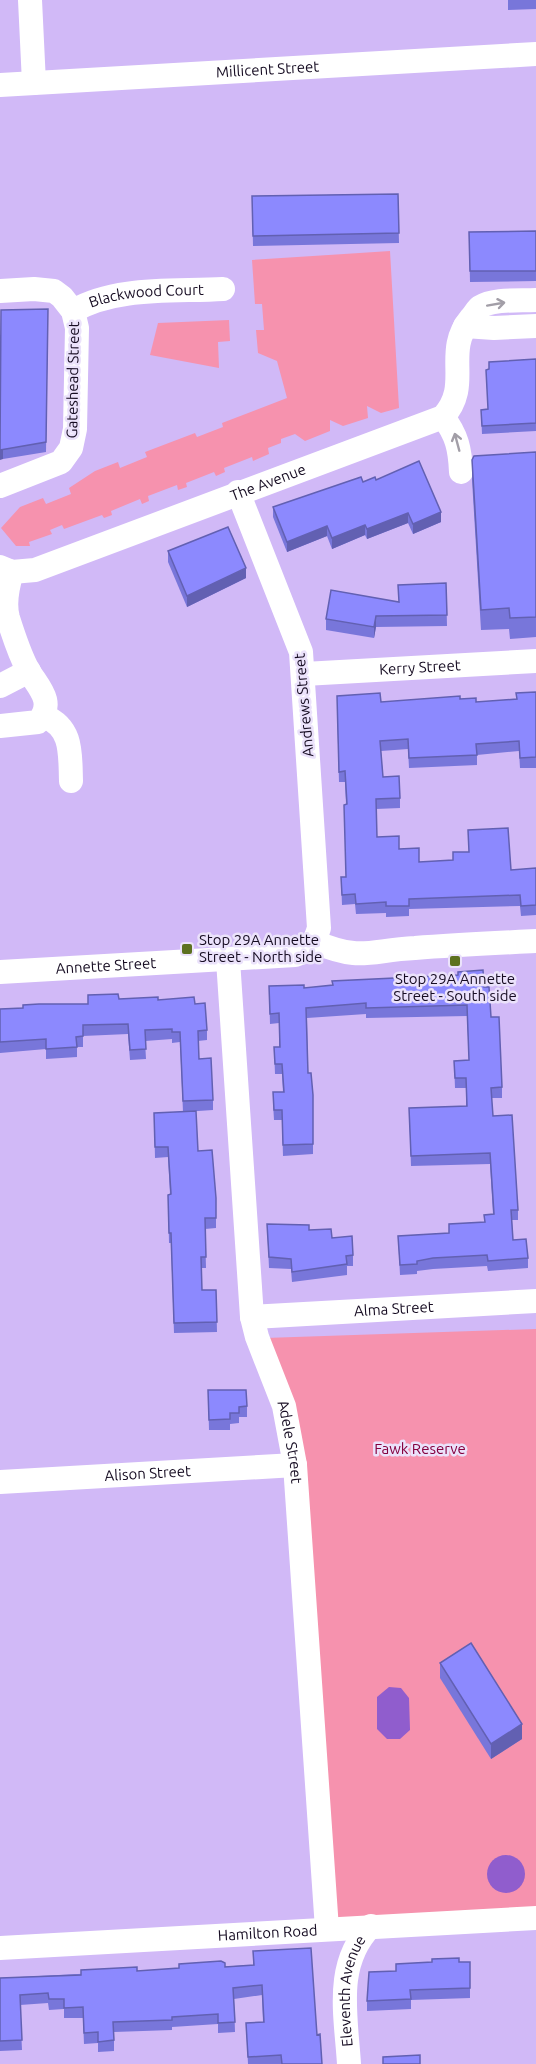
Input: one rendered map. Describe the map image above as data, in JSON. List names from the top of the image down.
{
  "streets": {
    "street": [
      "Millicent Street",
      "Blackwood Court",
      "Gateshead Street",
      "The Avenue",
      "Kerry Street",
      "Andrews Street",
      "Annette Street",
      "Alma Street",
      "Adele Street",
      "Alison Street",
      "Hamilton Road",
      "Eleventh Avenue"
    ]
  },
  "crossings": [
    ["Blackwood Court", "Gateshead Street"],
    ["The Avenue", "Andrews Street"],
    ["Kerry Street", "Andrews Street"],
    ["Andrews Street", "Annette Street"],
    ["Annette Street", "Adele Street"],
    ["Alma Street", "Adele Street"],
    ["Adele Street", "Alison Street"],
    ["Adele Street", "Hamilton Road"],
    ["Hamilton Road", "Eleventh Avenue"]
  ],
  "parks": ["Fawk Reserve"],
  "places": {
    "transit": ["Stop 29A Annette Street - North side", "Stop 29A Annette Street - South side"]
  }
}
